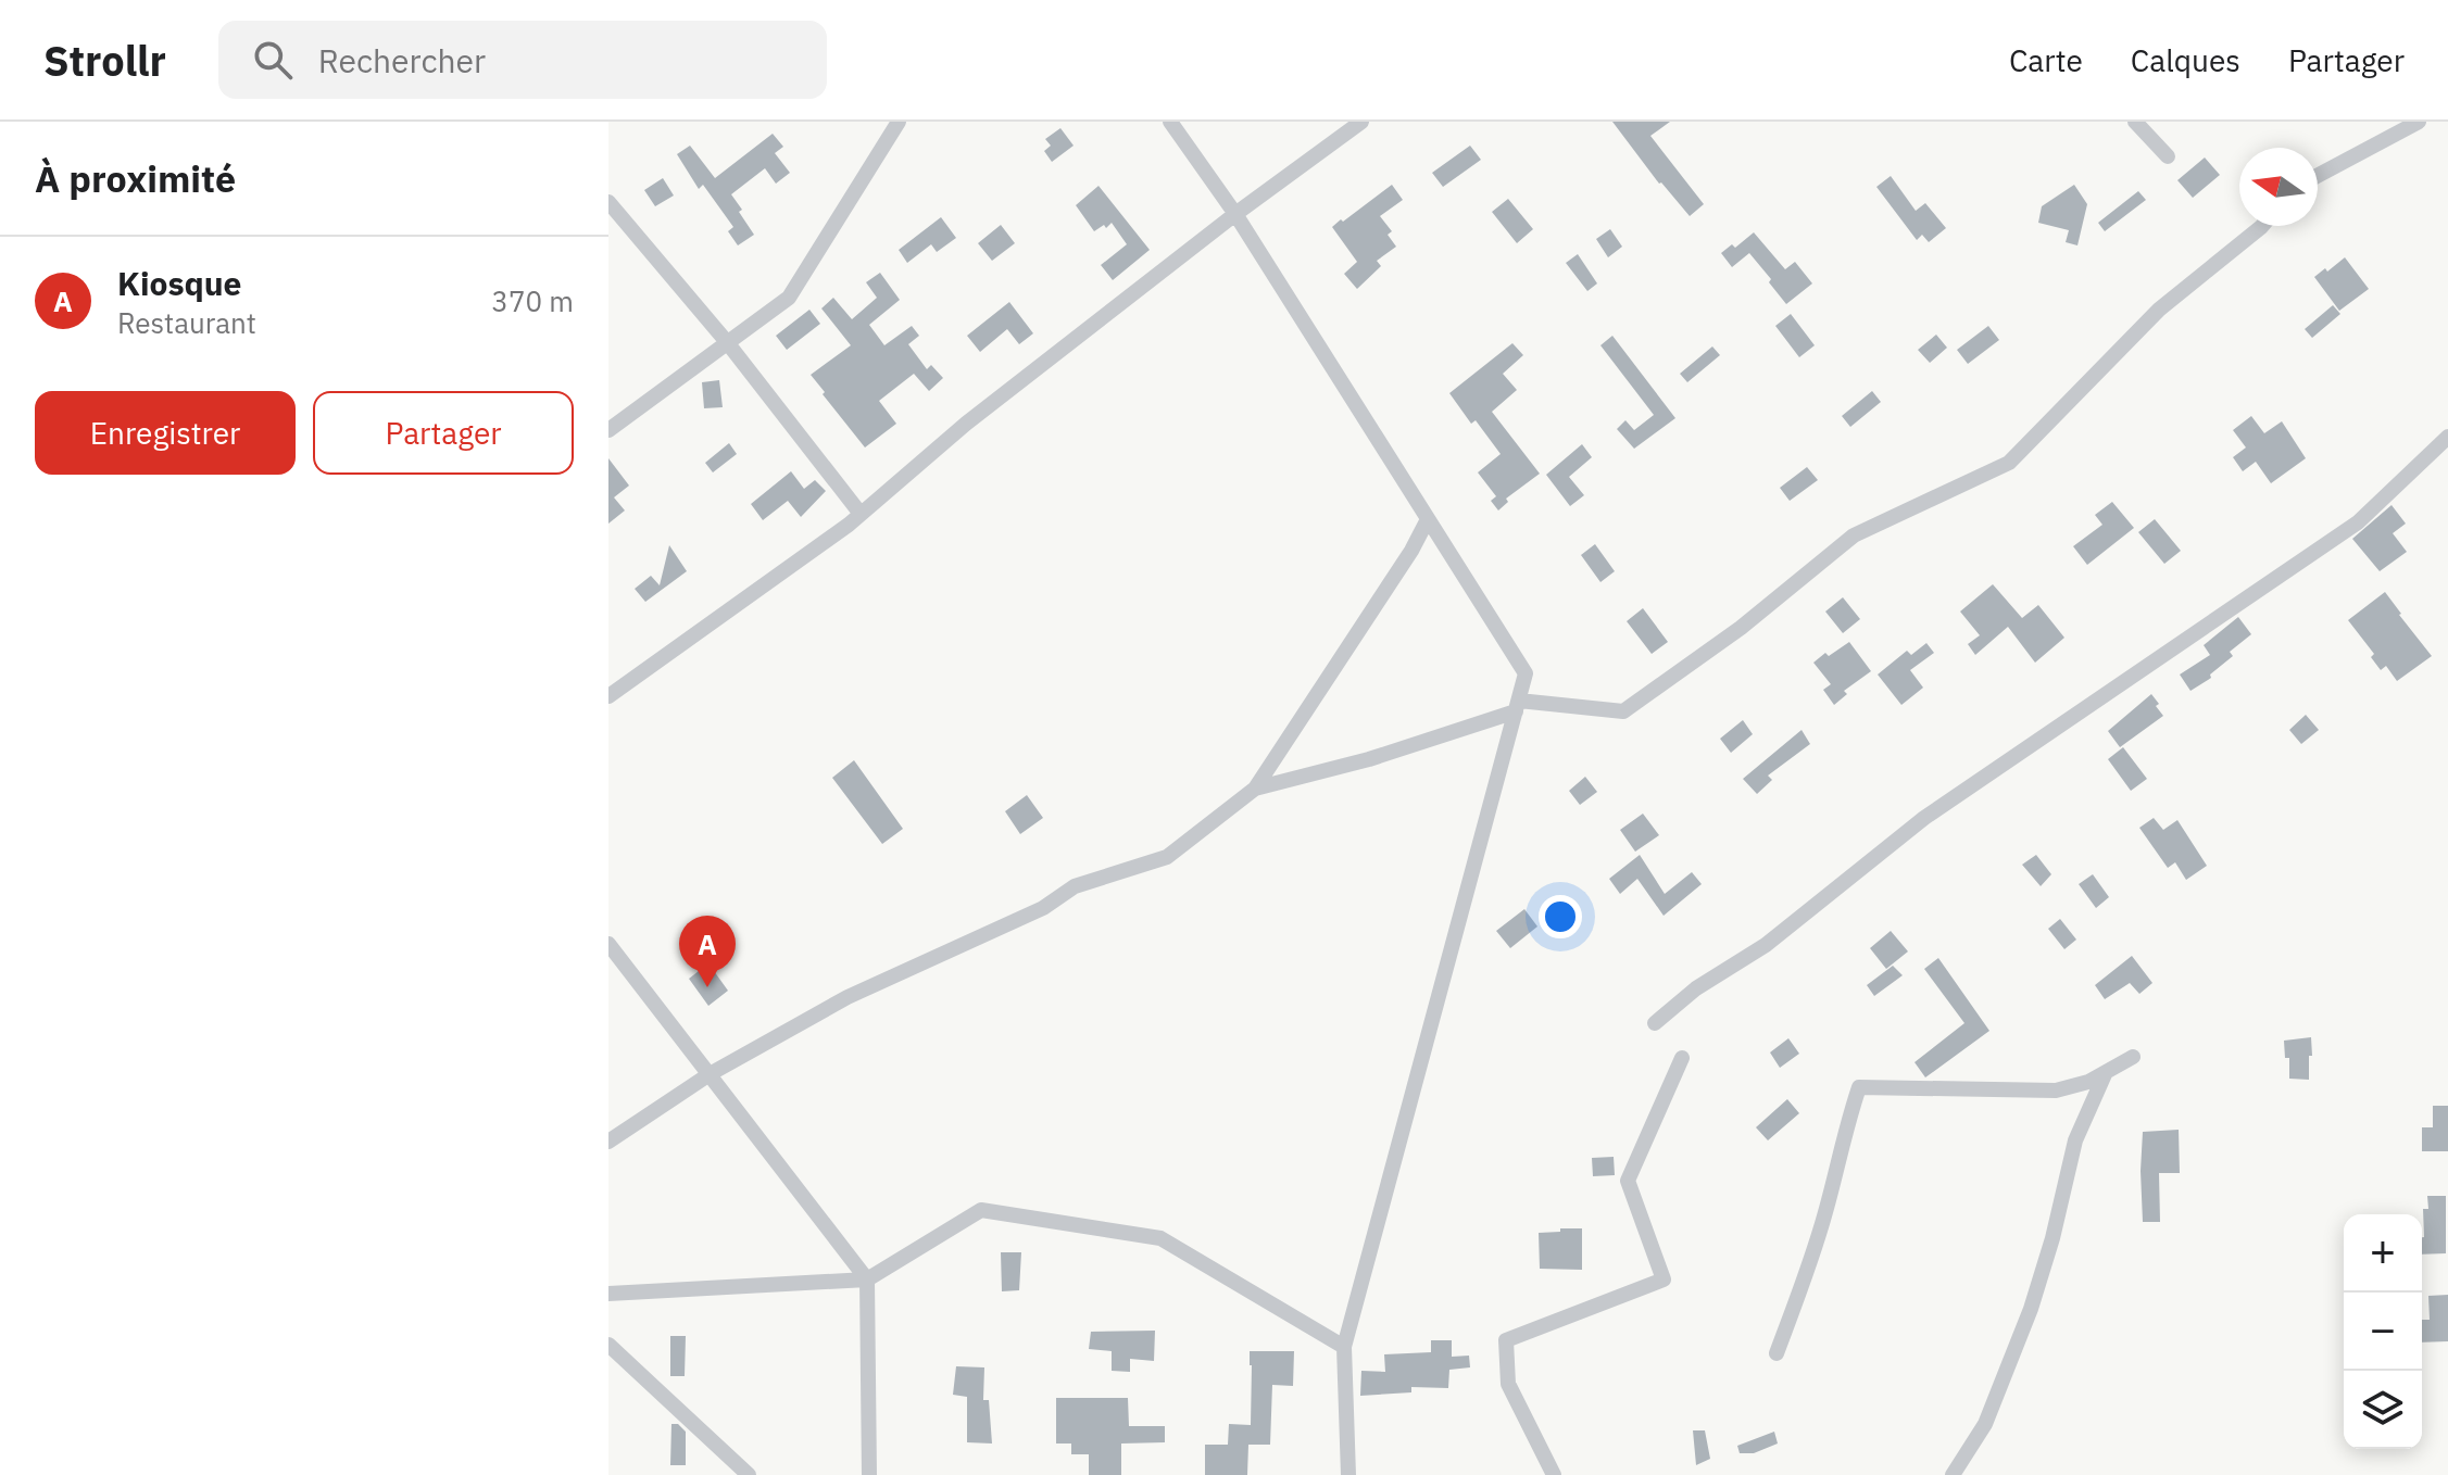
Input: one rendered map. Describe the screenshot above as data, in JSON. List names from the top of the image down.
{
  "north": "left",
  "page": {
    "header": "Strollr",
    "search": "Rechercher",
    "nav": ["Carte", "Calques", "Partager"],
    "heading": "À proximité",
    "list": [
      {
        "mark": "A",
        "name": "Kiosque",
        "note": "Restaurant",
        "value": "370 m"
      }
    ],
    "buttons": ["Enregistrer", "Partager"],
    "pins": "A",
    "map_buttons": ["+", "−"]
  }
}
